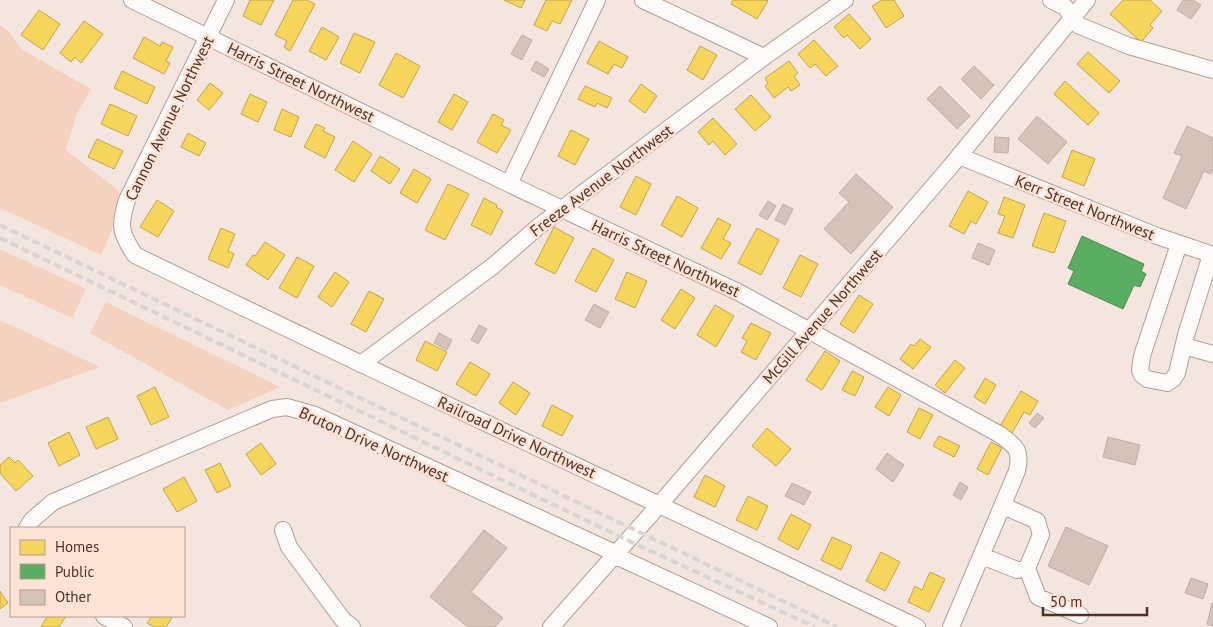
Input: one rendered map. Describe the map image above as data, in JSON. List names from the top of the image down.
{
  "streets": {
    "street": [
      "Harris Street Northwest",
      "Cannon Avenue Northwest",
      "Freeze Avenue Northwest",
      "Kerr Street Northwest",
      "McGill Avenue Northwest",
      "Railroad Drive Northwest",
      "Bruton Drive Northwest"
    ]
  },
  "crossings": [
    ["Harris Street Northwest", "Cannon Avenue Northwest"],
    ["Harris Street Northwest", "Freeze Avenue Northwest"],
    ["Harris Street Northwest", "McGill Avenue Northwest"],
    ["Cannon Avenue Northwest", "Railroad Drive Northwest"],
    ["Freeze Avenue Northwest", "Railroad Drive Northwest"],
    ["Kerr Street Northwest", "McGill Avenue Northwest"],
    ["McGill Avenue Northwest", "Railroad Drive Northwest"],
    ["McGill Avenue Northwest", "Bruton Drive Northwest"]
  ],
  "legend": ["Homes", "Public", "Other"],
  "scale_bar": "50 m"
}
